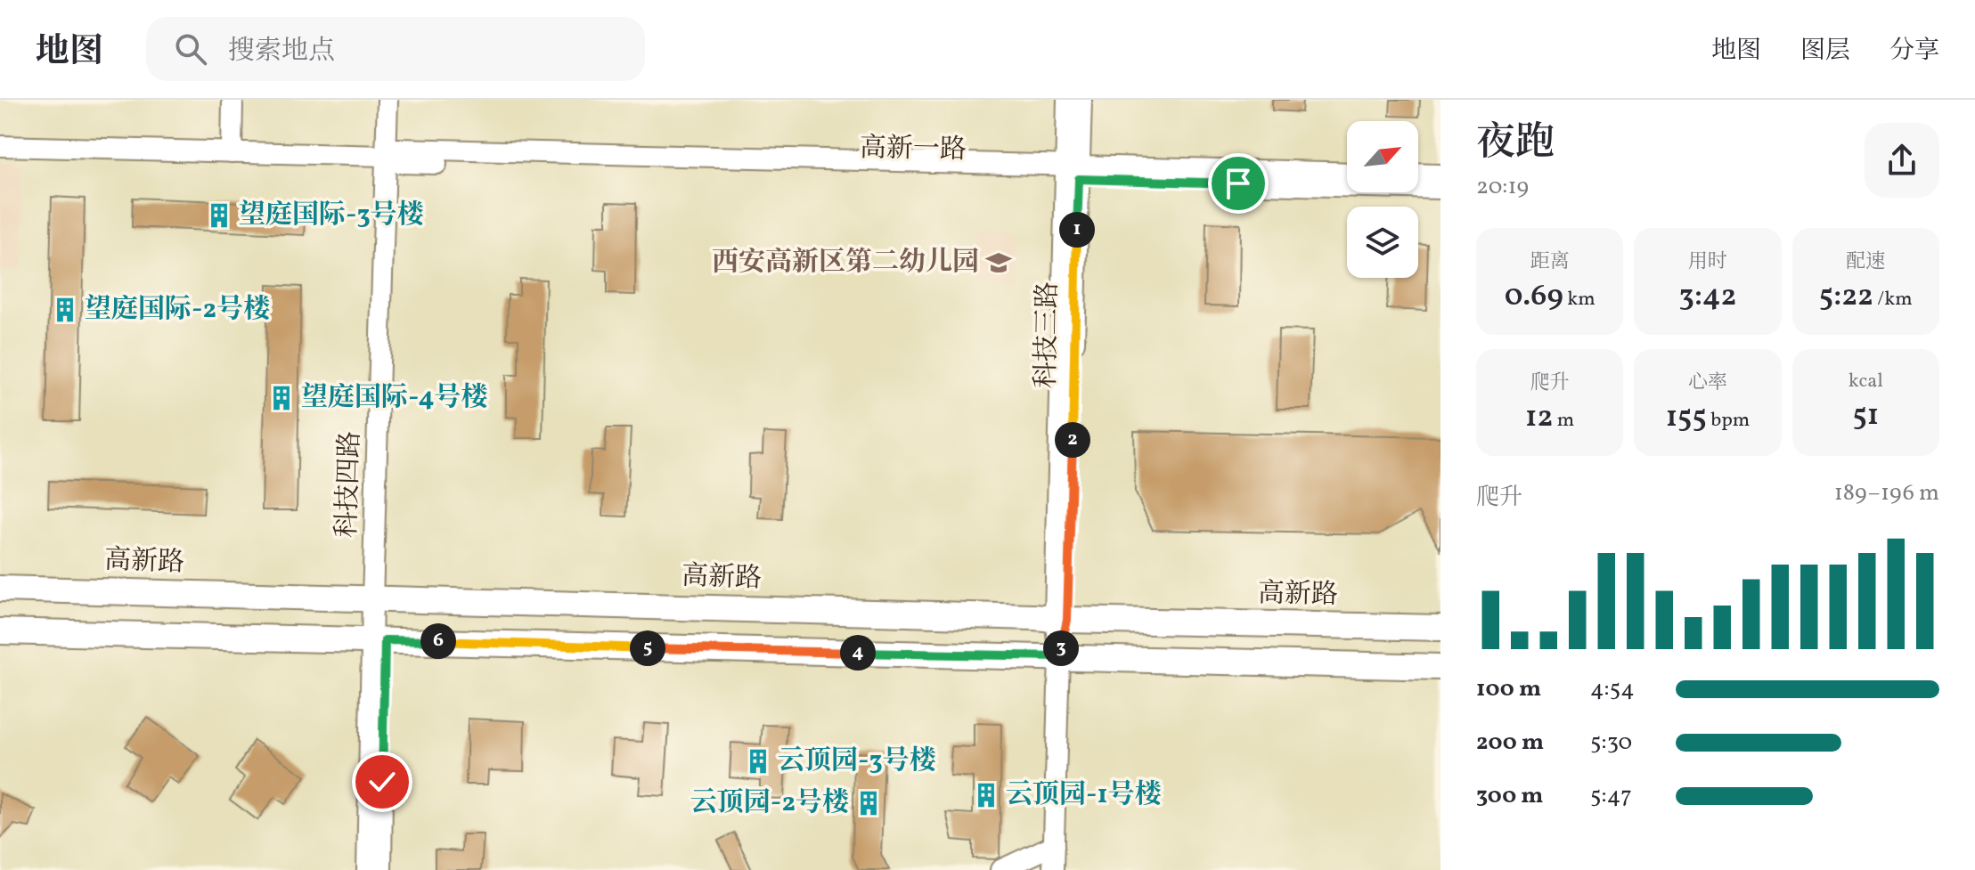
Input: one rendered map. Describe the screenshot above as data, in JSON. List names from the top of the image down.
{
  "streets": {
    "main road": ["高新路"],
    "street": ["高新一路", "科技三路", "科技四路"]
  },
  "crossings": [
    ["高新一路", "科技三路"],
    ["高新一路", "科技四路"],
    ["科技三路", "高新路"],
    ["科技四路", "高新路"]
  ],
  "places": {
    "building": [
      "望庭国际-3号楼",
      "望庭国际-2号楼",
      "望庭国际-4号楼",
      "云顶园-3号楼",
      "云顶园-1号楼",
      "云顶园-2号楼"
    ],
    "school or university": ["西安高新区第二幼儿园"]
  },
  "north": "top right",
  "page": {
    "header": "地图",
    "search": "搜索地点",
    "nav": ["地图", "图层", "分享"],
    "heading": ["夜跑", "20:19"],
    "pins": [
      "1",
      "2",
      "6",
      "3",
      "5",
      "4"
    ],
    "stats": [
      ["距离", "0.69 km"],
      ["用时", "3:42"],
      ["配速", "5:22 /km"],
      ["爬升", "12 m"],
      ["心率", "155 bpm"],
      ["kcal", "51"]
    ],
    "chart": ["爬升", "189–196 m"],
    "list": [
      {
        "name": "100 m",
        "note": "4:54"
      },
      {
        "name": "200 m",
        "note": "5:30"
      },
      {
        "name": "300 m",
        "note": "5:47"
      }
    ]
  }
}
